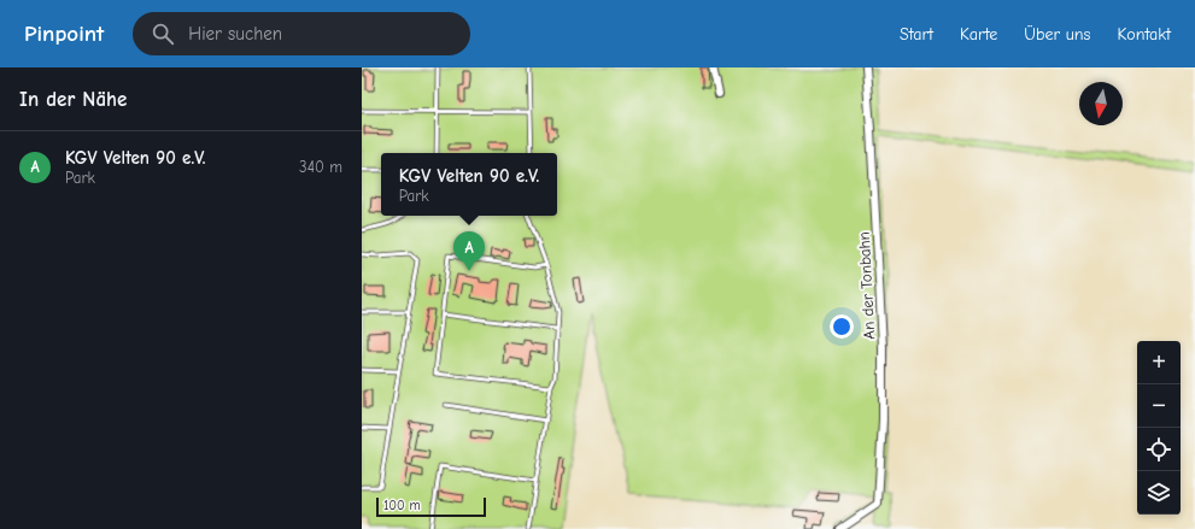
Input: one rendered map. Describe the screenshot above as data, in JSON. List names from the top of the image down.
{
  "streets": {
    "street": ["An der Tonbahn"]
  },
  "scale_bar": "100 m",
  "north": "bottom",
  "page": {
    "header": "Pinpoint",
    "search": "Hier suchen",
    "nav": [
      "Start",
      "Karte",
      "Über uns",
      "Kontakt"
    ],
    "heading": "In der Nähe",
    "list": [
      {
        "mark": "A",
        "name": "KGV Velten 90 e.V.",
        "note": "Park",
        "value": "340 m"
      }
    ],
    "popup": ["KGV Velten 90 e.V.", "Park"],
    "pins": "A",
    "map_buttons": ["+", "−"],
    "scale": "100 m"
  }
}
